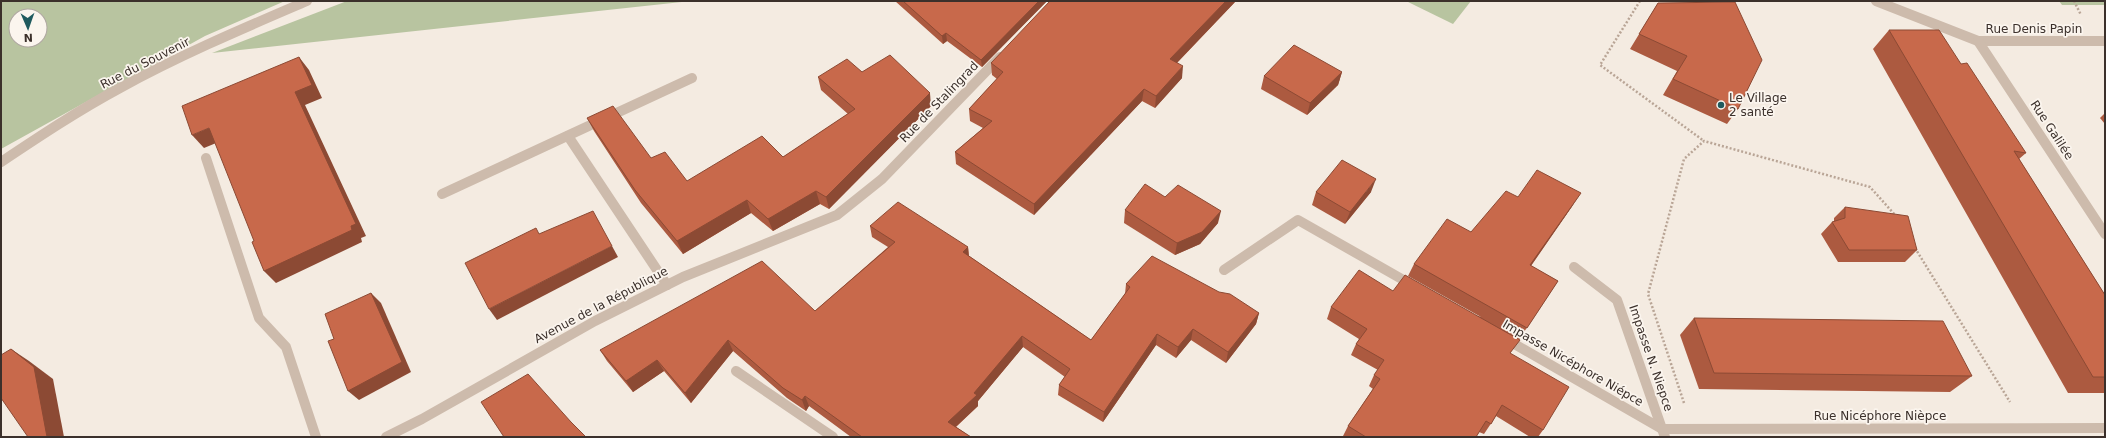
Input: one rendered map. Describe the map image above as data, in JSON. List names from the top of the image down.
{
  "streets": {
    "street": [
      "Rue Denis Papin",
      "Rue du Souvenir",
      "Rue de Stalingrad",
      "Rue Galilée",
      "Avenue de la République",
      "Impasse N. Niepce",
      "Impasse Nicéphore Niépce",
      "Rue Nicéphore Nièpce"
    ]
  },
  "crossings": [
    ["Rue Denis Papin", "Rue Galilée"],
    ["Rue de Stalingrad", "Avenue de la République"],
    ["Impasse N. Niepce", "Impasse Nicéphore Niépce"],
    ["Impasse N. Niepce", "Rue Nicéphore Nièpce"],
    ["Impasse Nicéphore Niépce", "Rue Nicéphore Nièpce"]
  ],
  "places": ["Le Village 2 santé"],
  "north": "bottom"
}
